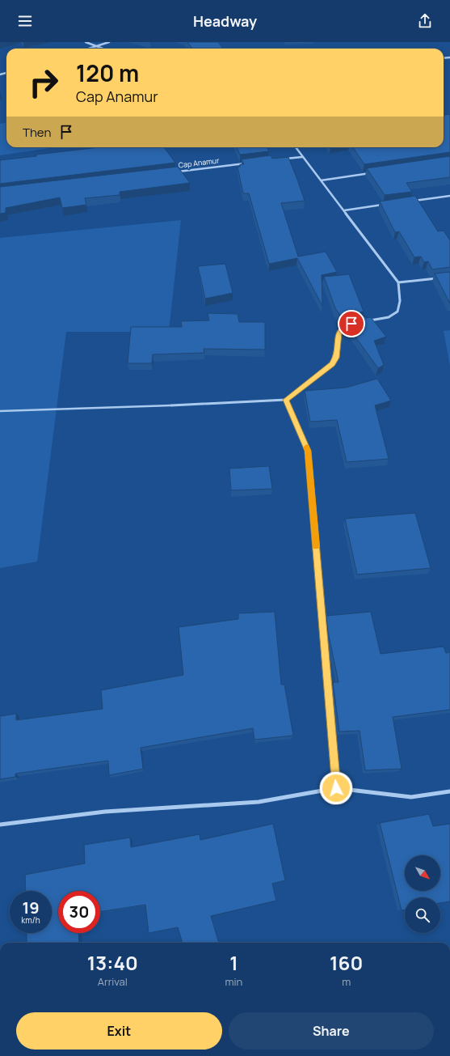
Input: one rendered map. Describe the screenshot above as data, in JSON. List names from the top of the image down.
{
  "streets": {
    "street": ["Cap Anamur"]
  },
  "north": "bottom right",
  "page": {
    "header": "Headway",
    "turn": ["120 m", "Cap Anamur"],
    "then": "Then",
    "speed": "19 km/h",
    "limit": "30",
    "eta": [
      "13:40",
      "Arrival",
      "1",
      "min",
      "160",
      "m"
    ],
    "buttons": ["Exit", "Share"]
  }
}
